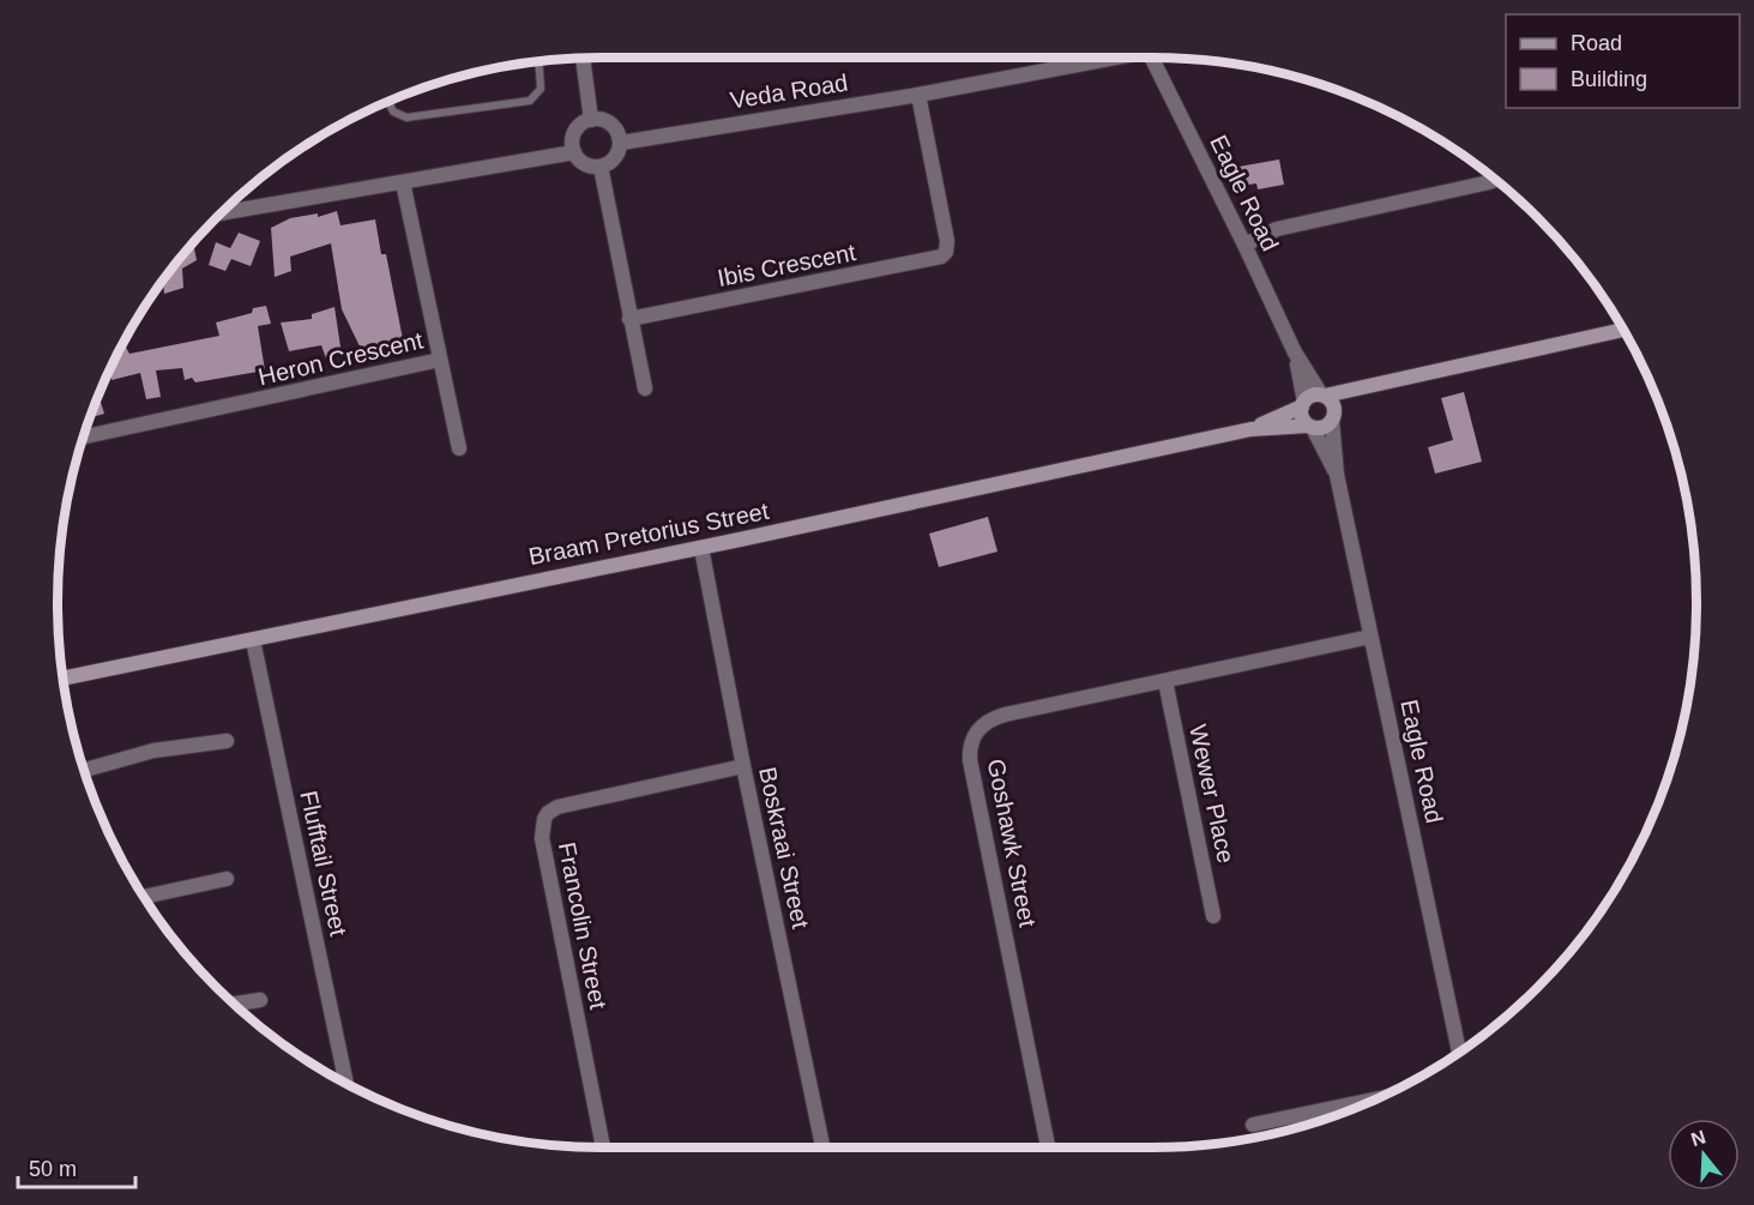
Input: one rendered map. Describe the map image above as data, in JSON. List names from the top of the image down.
{
  "streets": {
    "street": [
      "Veda Road",
      "Eagle Road",
      "Ibis Crescent",
      "Heron Crescent",
      "Braam Pretorius Street",
      "Wewer Place",
      "Goshawk Street",
      "Boskraai Street",
      "Flufftail Street",
      "Francolin Street"
    ]
  },
  "crossings": [
    ["Veda Road", "Ibis Crescent"],
    ["Eagle Road", "Braam Pretorius Street"],
    ["Eagle Road", "Goshawk Street"],
    ["Braam Pretorius Street", "Boskraai Street"],
    ["Braam Pretorius Street", "Flufftail Street"],
    ["Wewer Place", "Goshawk Street"],
    ["Boskraai Street", "Francolin Street"]
  ],
  "legend": ["Road", "Building"],
  "scale_bar": "50 m",
  "north": "top"
}
